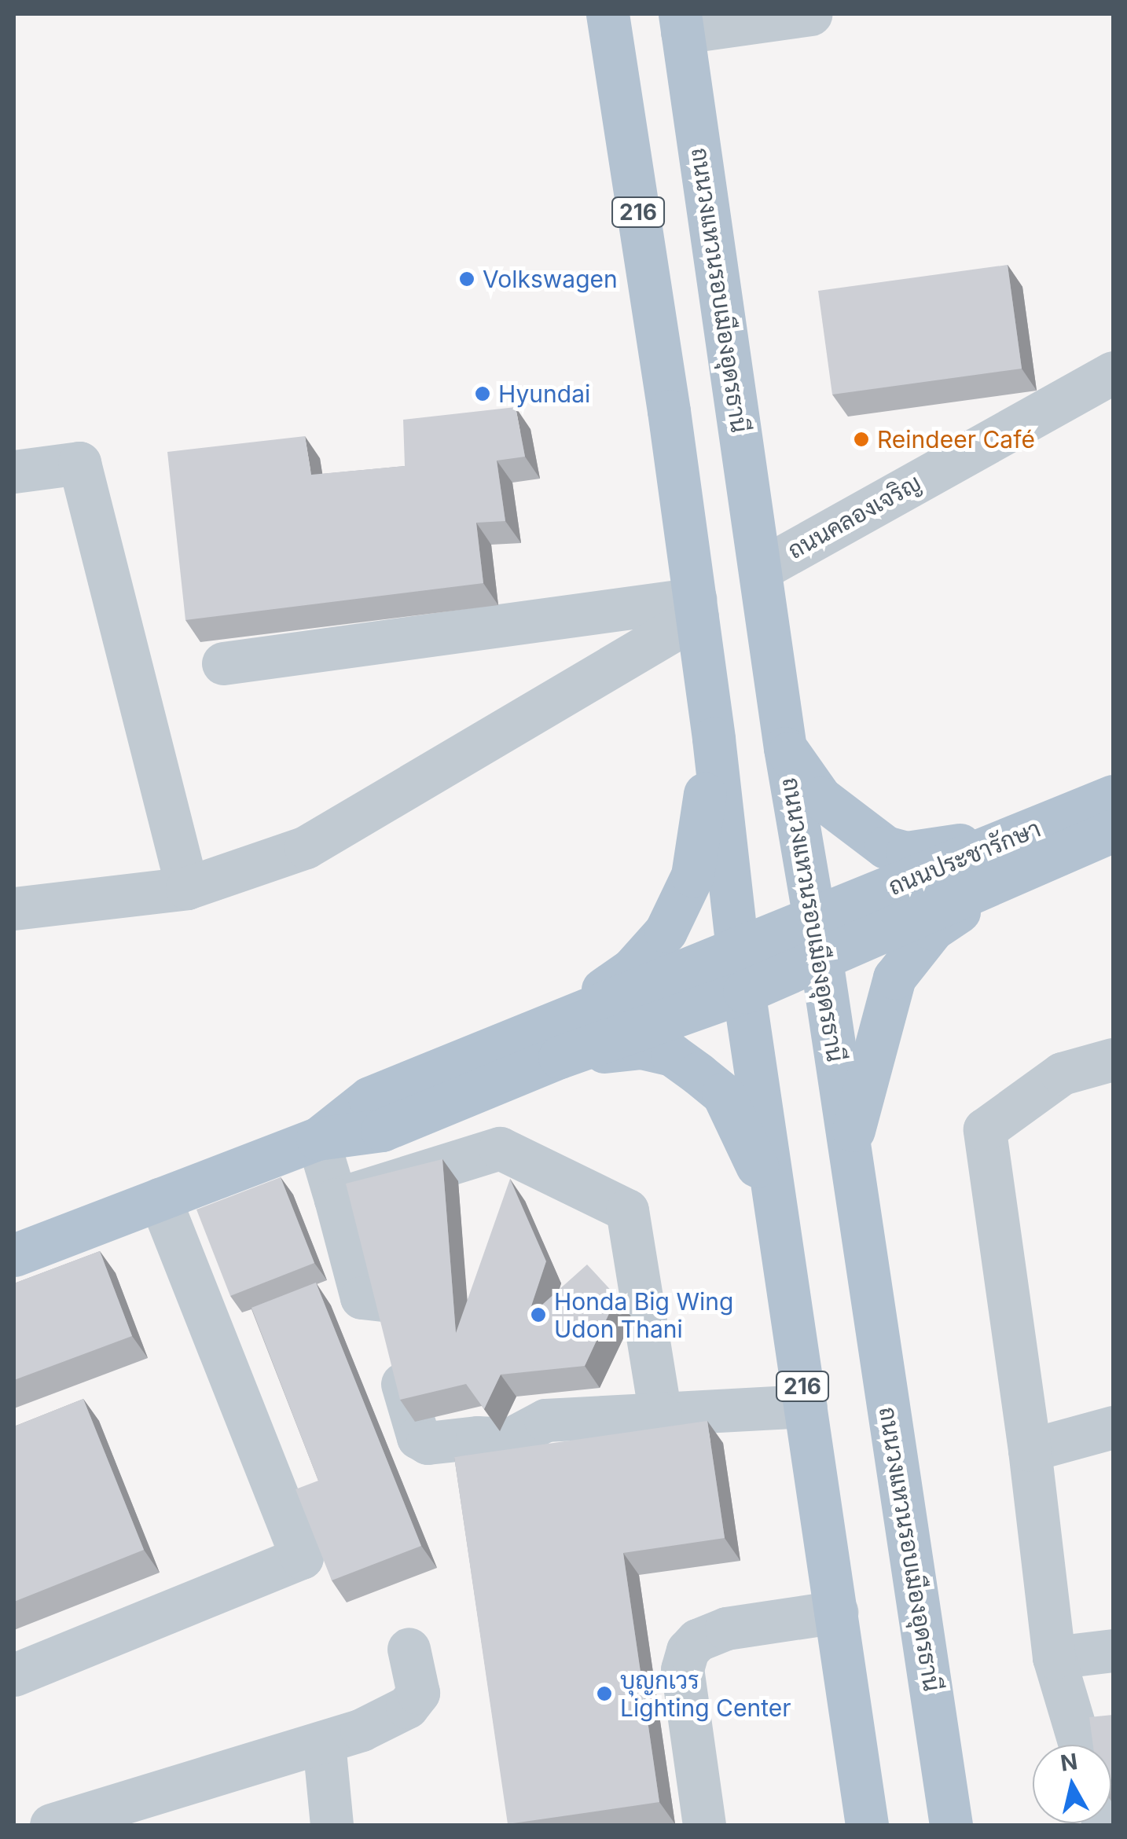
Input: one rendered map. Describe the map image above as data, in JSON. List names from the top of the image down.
{
  "streets": {
    "main road": ["216", "ถนนวงแหวนรอบเมืองอุดรธานี", "ถนนประชารักษา"],
    "street": ["ถนนคลองเจริญ"]
  },
  "crossings": [
    ["216", "ถนนประชารักษา"],
    ["ถนนวงแหวนรอบเมืองอุดรธานี", "ถนนคลองเจริญ"],
    ["ถนนวงแหวนรอบเมืองอุดรธานี", "ถนนประชารักษา"]
  ],
  "places": [
    "Volkswagen",
    "Hyundai",
    "Reindeer Café",
    "Honda Big Wing Udon Thani",
    "บุญกเวร Lighting Center"
  ],
  "north": "top"
}
